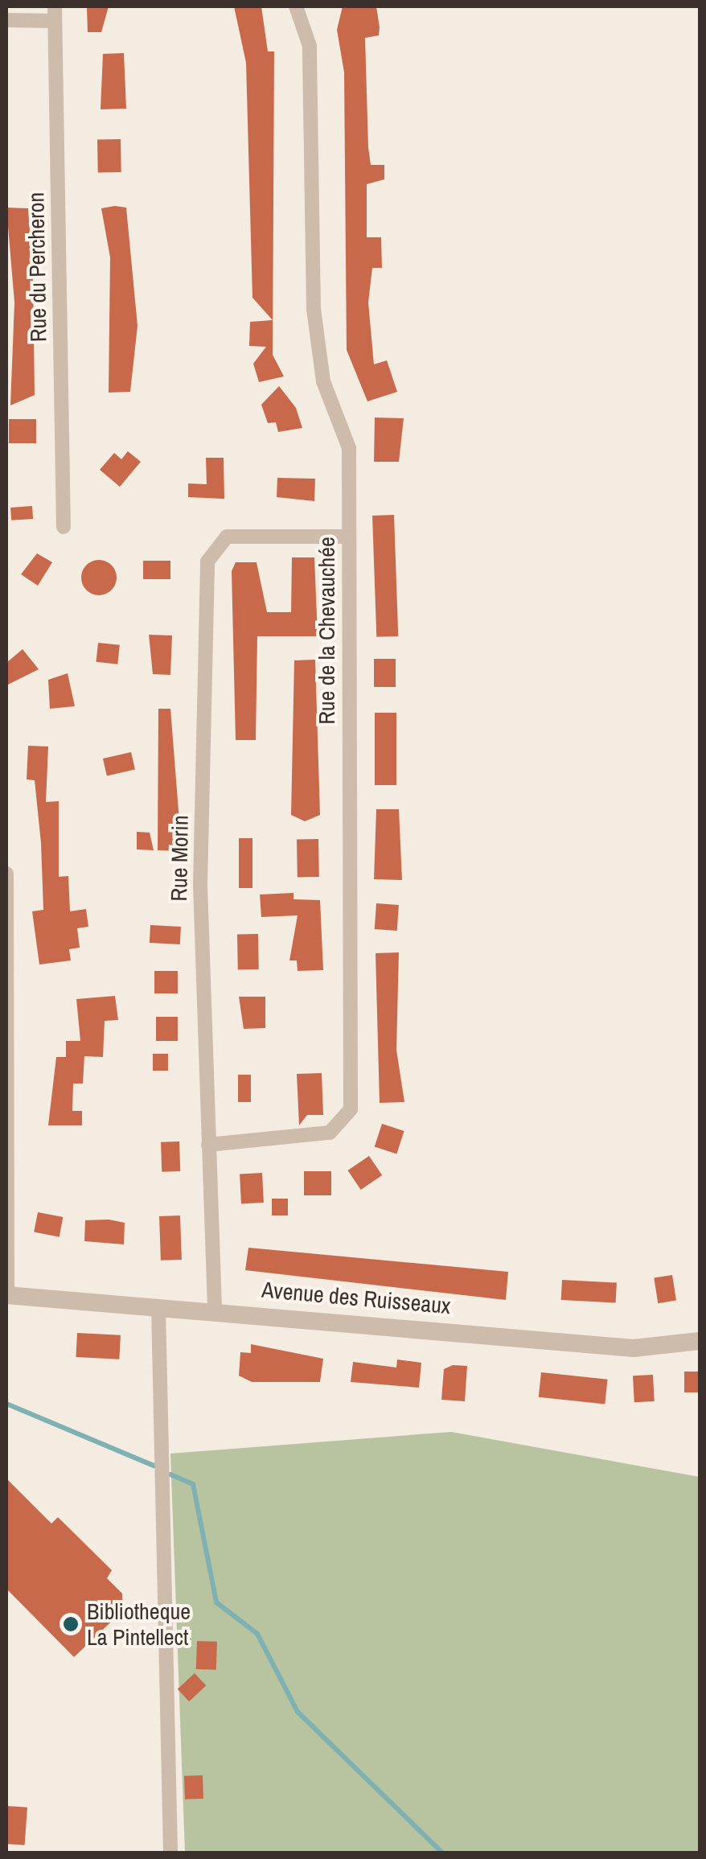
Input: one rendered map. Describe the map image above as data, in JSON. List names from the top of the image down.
{
  "streets": {
    "street": [
      "Rue du Percheron",
      "Rue de la Chevauchée",
      "Rue Morin",
      "Avenue des Ruisseaux"
    ]
  },
  "crossings": [
    ["Rue de la Chevauchée", "Rue Morin"],
    ["Rue Morin", "Avenue des Ruisseaux"]
  ],
  "places": ["Bibliotheque La Pintellect"]
}
